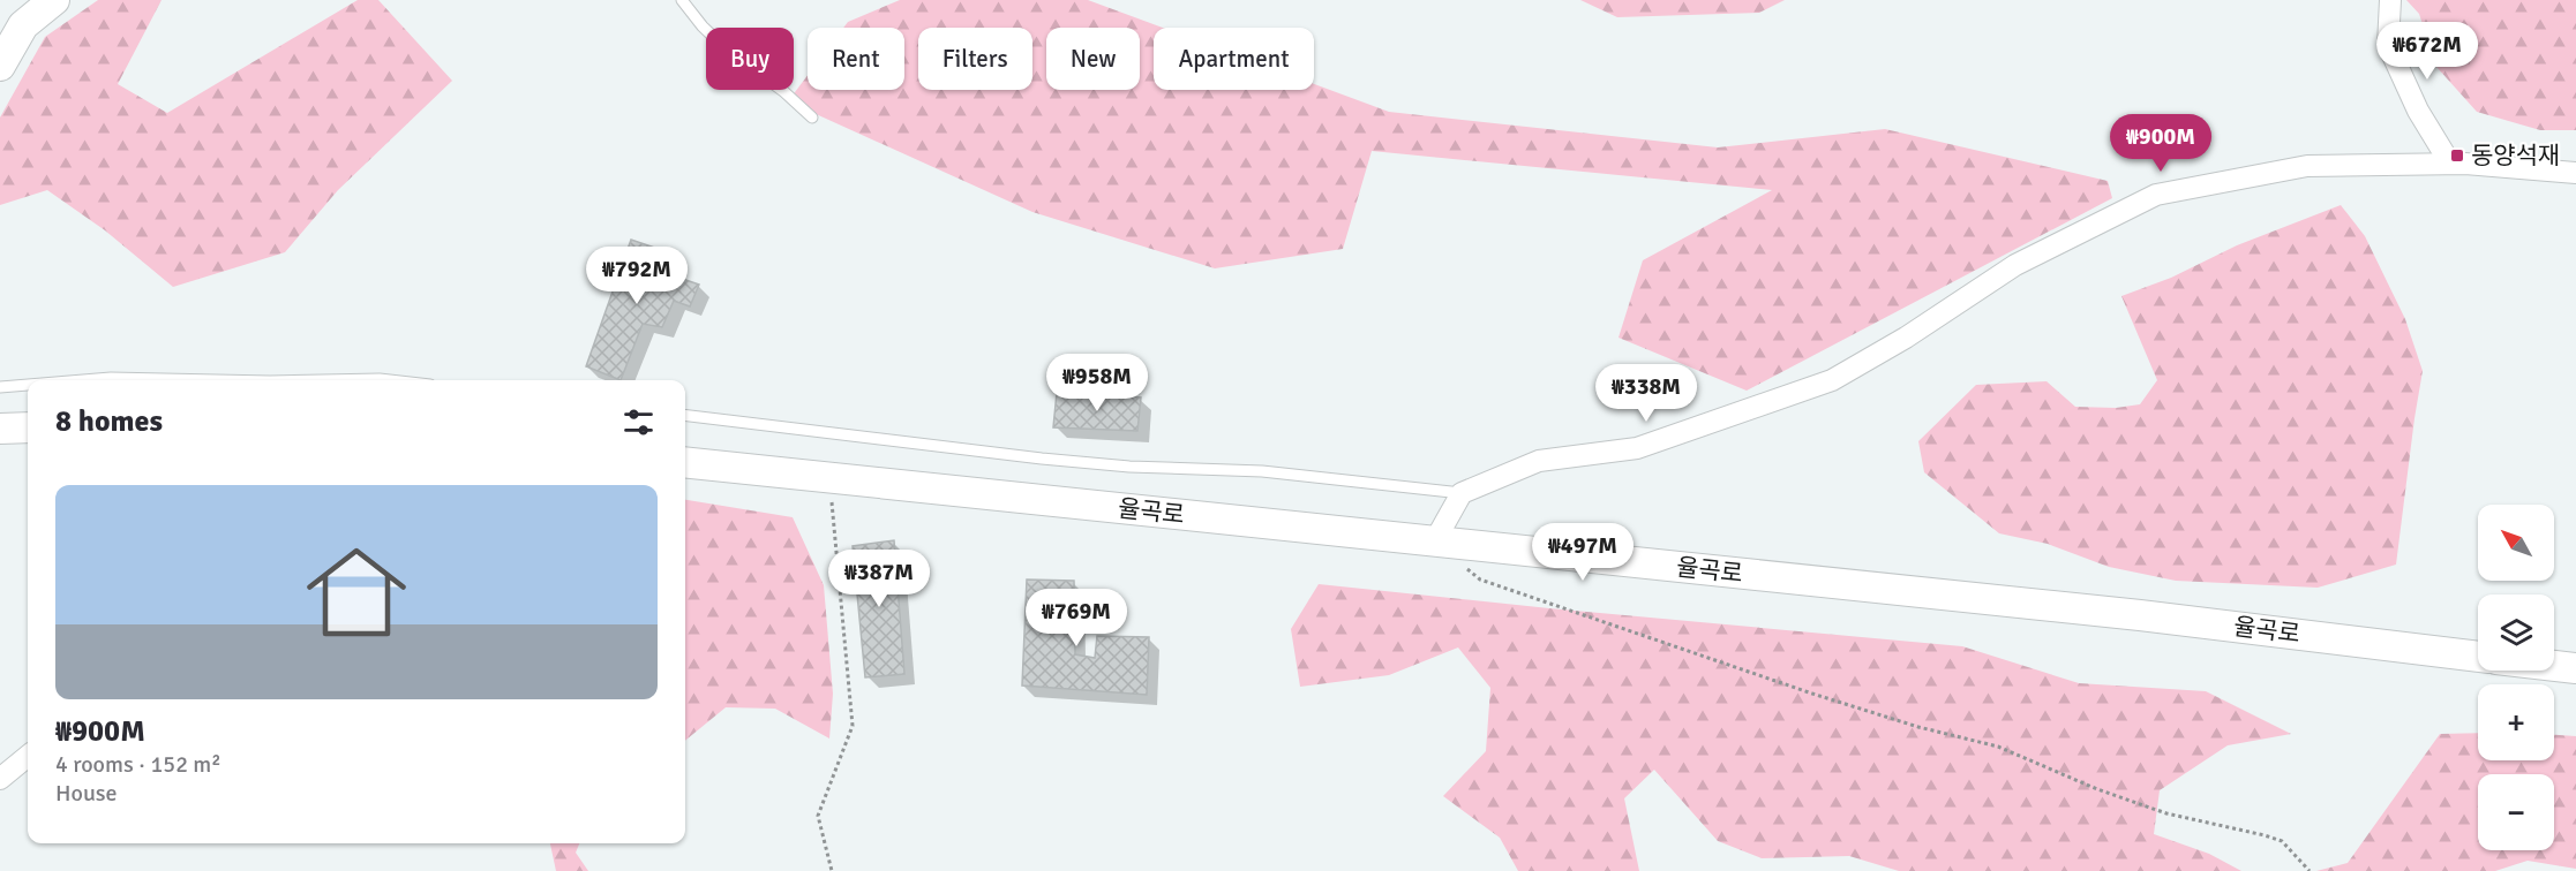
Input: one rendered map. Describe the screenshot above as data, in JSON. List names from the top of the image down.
{
  "streets": {
    "street": ["율곡로"]
  },
  "places": {
    "transit": ["동양석재"]
  },
  "north": "top left",
  "page": {
    "price": [
      "₩672M",
      "₩900M",
      "₩792M",
      "₩958M",
      "₩338M",
      "₩497M",
      "₩387M",
      "₩769M"
    ],
    "chip": [
      "Buy",
      "Rent",
      "Filters",
      "New",
      "Apartment"
    ],
    "heading": "8 homes",
    "list": [
      {
        "name": "₩900M",
        "note": "4 rooms · 152 m² · House"
      }
    ],
    "map_buttons": ["+", "−"]
  }
}
